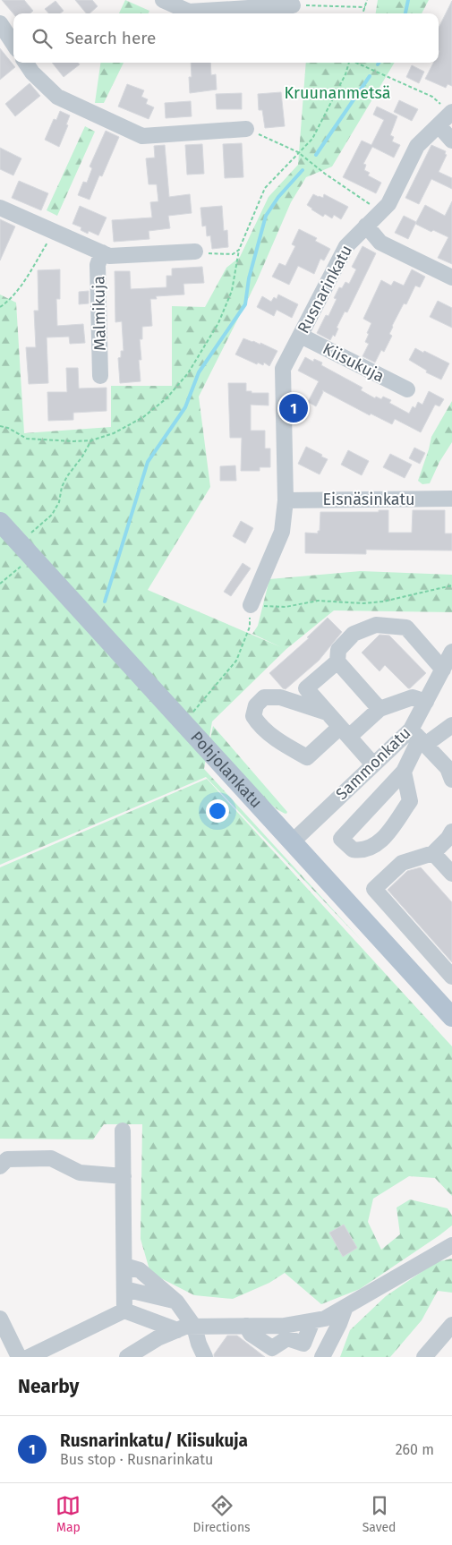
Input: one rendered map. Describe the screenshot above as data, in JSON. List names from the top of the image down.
{
  "streets": {
    "main road": ["Pohjolankatu"],
    "street": [
      "Rusnarinkatu",
      "Malmikuja",
      "Kiisukuja",
      "Eisnäsinkatu",
      "Sammonkatu"
    ]
  },
  "crossings": [
    ["Rusnarinkatu", "Kiisukuja"],
    ["Rusnarinkatu", "Eisnäsinkatu"],
    ["Sammonkatu", "Pohjolankatu"]
  ],
  "parks": ["Kruunanmetsä"],
  "page": {
    "search": "Search here",
    "pins": "1",
    "heading": "Nearby",
    "list": [
      {
        "mark": "1",
        "name": "Rusnarinkatu/ Kiisukuja",
        "note": "Bus stop · Rusnarinkatu",
        "value": "260 m"
      }
    ],
    "nav": ["Map", "Directions", "Saved"]
  }
}
